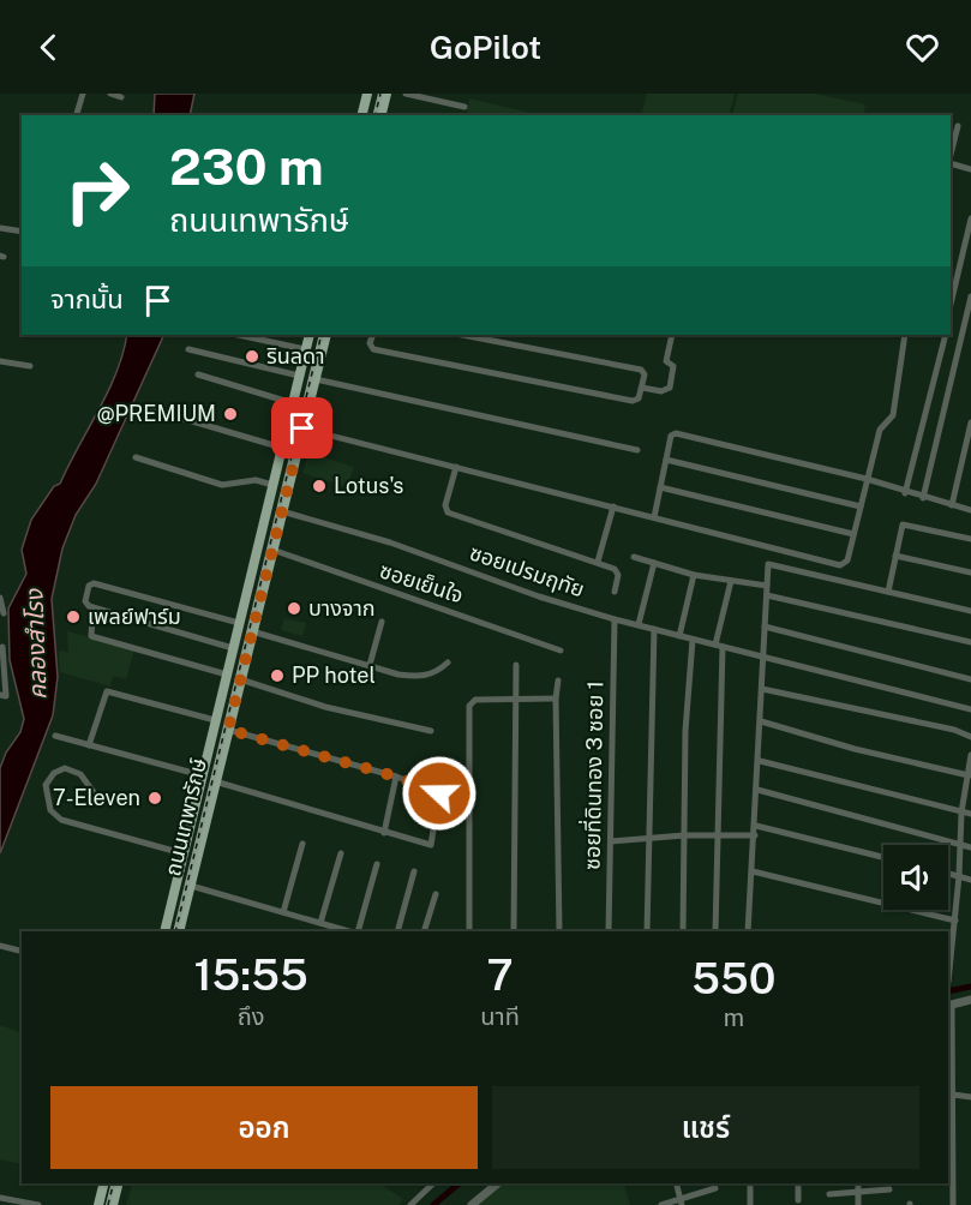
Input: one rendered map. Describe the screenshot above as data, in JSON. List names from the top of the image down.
{
  "streets": {
    "main road": ["ถนนเทพารักษ์"],
    "street": ["ซอยเปรมฤทัย", "ซอยเย็นใจ", "ซอยที่ดินทอง 3 ซอย 1"]
  },
  "crossings": [
    ["ซอยเปรมฤทัย", "ซอยที่ดินทอง 3 ซอย 1"],
    ["ซอยเปรมฤทัย", "ถนนเทพารักษ์"],
    ["ซอยเย็นใจ", "ถนนเทพารักษ์"]
  ],
  "water": ["คลองสำโรง"],
  "places": [
    "รินลดา",
    "@PREMIUM",
    "Lotus's",
    "บางจาก",
    "เพลย์ฟาร์ม",
    "PP hotel",
    "7-Eleven"
  ],
  "page": {
    "header": "GoPilot",
    "turn": ["230 m", "ถนนเทพารักษ์"],
    "then": "จากนั้น",
    "eta": [
      "15:55",
      "ถึง",
      "7",
      "นาที",
      "550",
      "m"
    ],
    "buttons": ["ออก", "แชร์"]
  }
}
